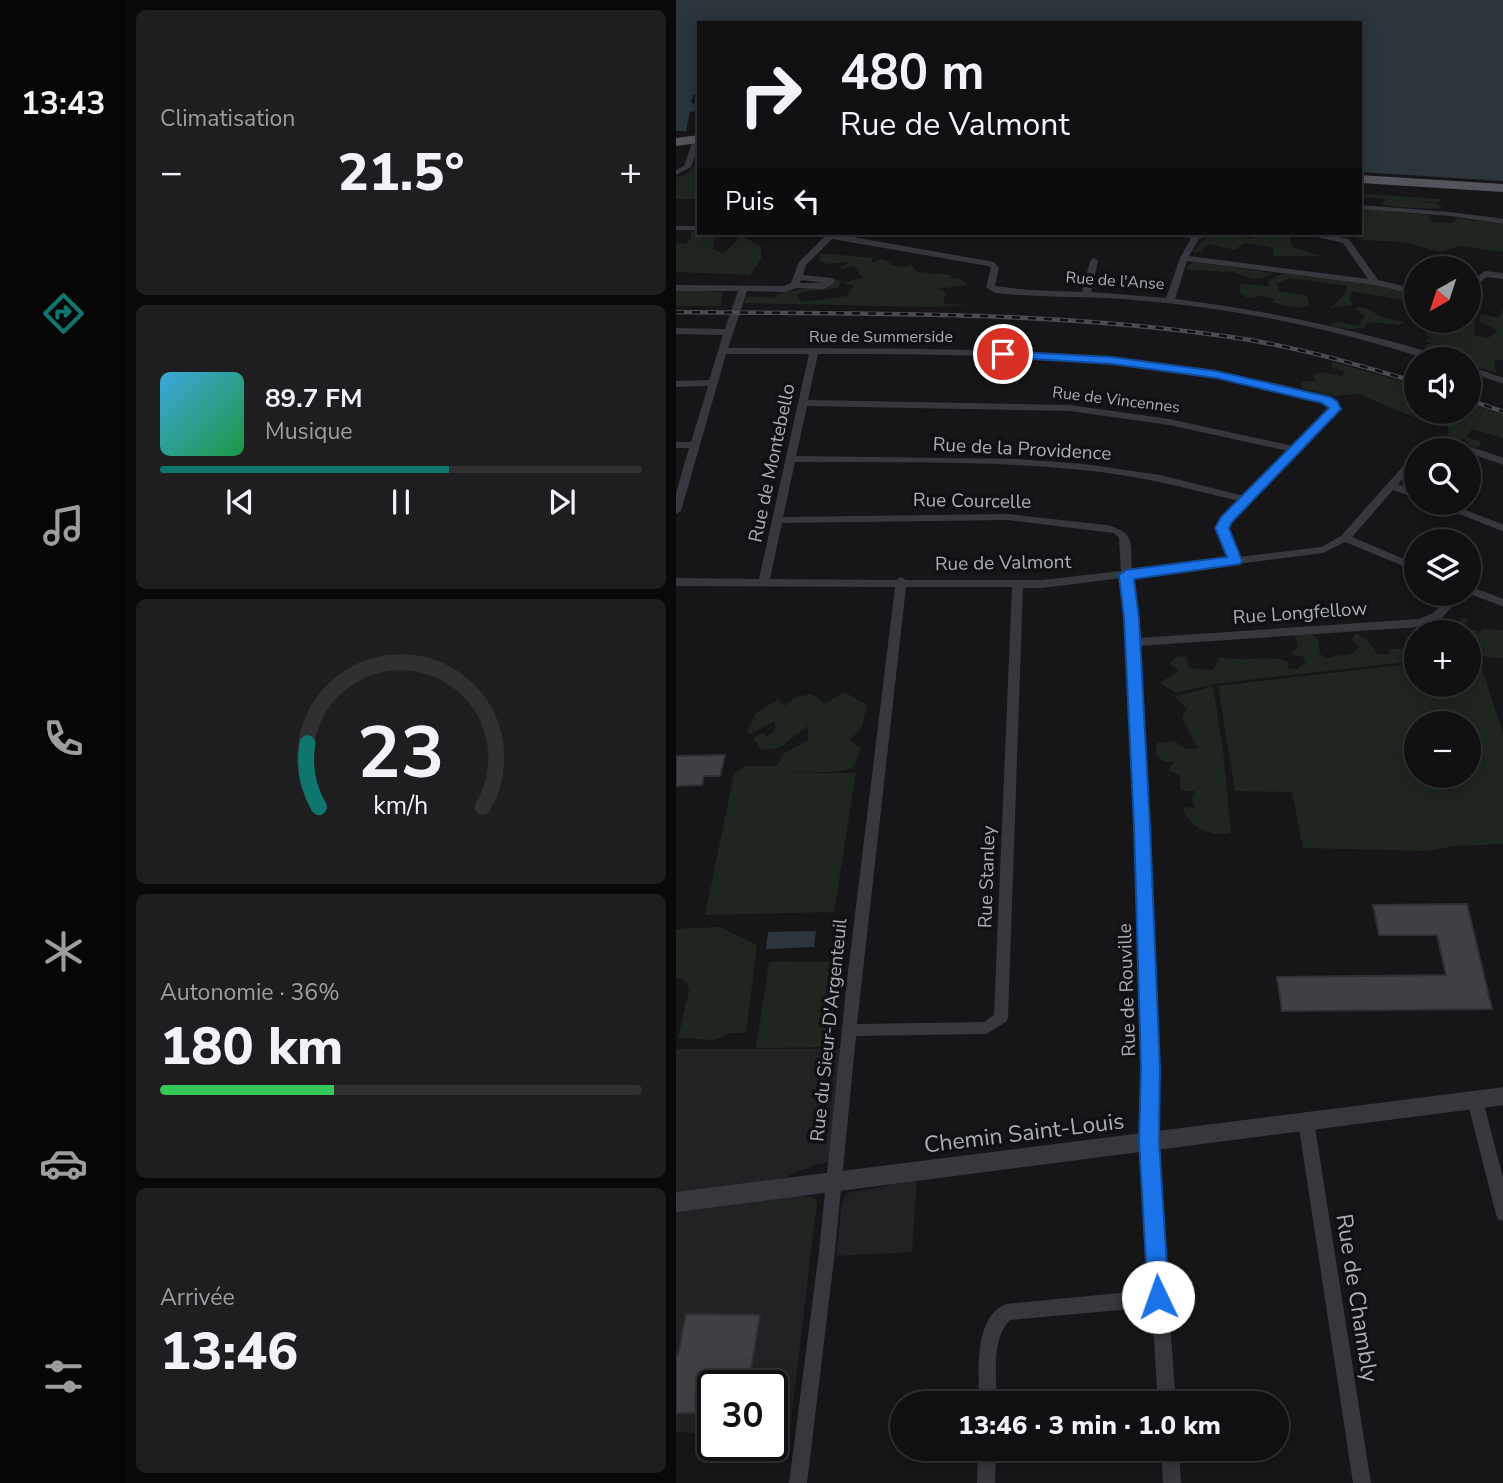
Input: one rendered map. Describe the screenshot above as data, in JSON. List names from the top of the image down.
{
  "streets": {
    "street": [
      "Rue de l'Anse",
      "Rue de Summerside",
      "Rue de Vincennes",
      "Rue de la Providence",
      "Rue de Montebello",
      "Rue Courcelle",
      "Rue de Valmont",
      "Rue Longfellow",
      "Rue Stanley",
      "Rue de Rouville",
      "Rue du Sieur-D'Argenteuil",
      "Chemin Saint-Louis",
      "Rue de Chambly"
    ]
  },
  "crossings": [
    ["Rue de Summerside", "Rue de Vincennes"],
    ["Rue de Summerside", "Rue de la Providence"],
    ["Rue de Summerside", "Rue de Montebello"],
    ["Rue de Summerside", "Rue de Valmont"],
    ["Rue de Vincennes", "Rue de Montebello"],
    ["Rue de la Providence", "Rue de Montebello"],
    ["Rue de Montebello", "Rue Courcelle"],
    ["Rue de Montebello", "Rue de Valmont"],
    ["Rue Courcelle", "Rue de Valmont"],
    ["Rue Courcelle", "Rue de Rouville"],
    ["Rue de Valmont", "Rue Stanley"],
    ["Rue de Valmont", "Rue de Rouville"],
    ["Rue de Valmont", "Rue du Sieur-D'Argenteuil"],
    ["Rue Longfellow", "Rue de Rouville"],
    ["Rue Stanley", "Rue du Sieur-D'Argenteuil"],
    ["Rue de Rouville", "Chemin Saint-Louis"],
    ["Rue du Sieur-D'Argenteuil", "Chemin Saint-Louis"],
    ["Chemin Saint-Louis", "Rue de Chambly"]
  ],
  "north": "bottom left",
  "page": {
    "tabs": "13:43",
    "tile": [
      "Climatisation",
      ["Autonomie · 36%", "180 km"],
      ["Arrivée", "13:46"]
    ],
    "turn": ["480 m", "Rue de Valmont"],
    "heat": ["−", "21.5°", "+"],
    "then": "Puis",
    "map_buttons": ["+", "−"],
    "song": ["89.7 FM", "Musique"],
    "limit": "30",
    "trip": "13:46 · 3 min · 1.0 km",
    "gauge": ["23", "km/h"]
  }
}
